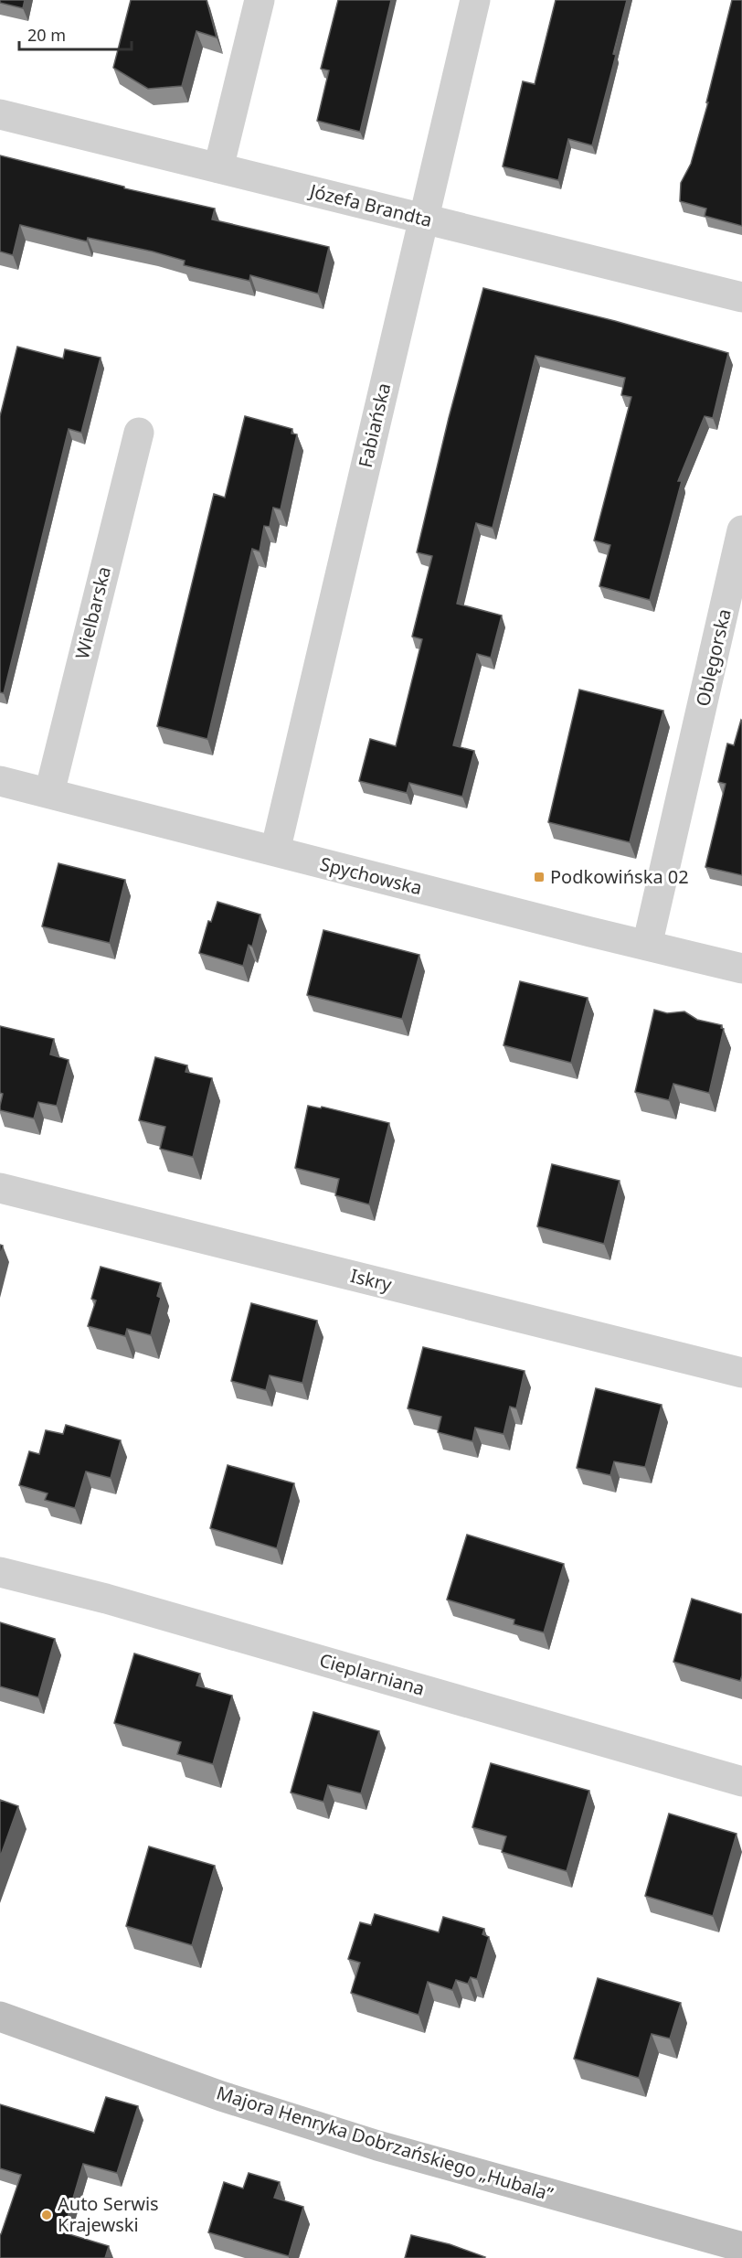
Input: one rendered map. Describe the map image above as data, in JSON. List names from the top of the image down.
{
  "streets": {
    "street": [
      "Józefa Brandta",
      "Fabiańska",
      "Wielbarska",
      "Oblęgorska",
      "Spychowska",
      "Iskry",
      "Cieplarniana",
      "Majora Henryka Dobrzańskiego „Hubala”"
    ]
  },
  "crossings": [
    ["Józefa Brandta", "Fabiańska"],
    ["Fabiańska", "Spychowska"],
    ["Wielbarska", "Spychowska"],
    ["Oblęgorska", "Spychowska"]
  ],
  "places": {
    "transit": ["Podkowińska 02"],
    "other": ["Auto Serwis Krajewski"]
  },
  "scale_bar": "20 m"
}
